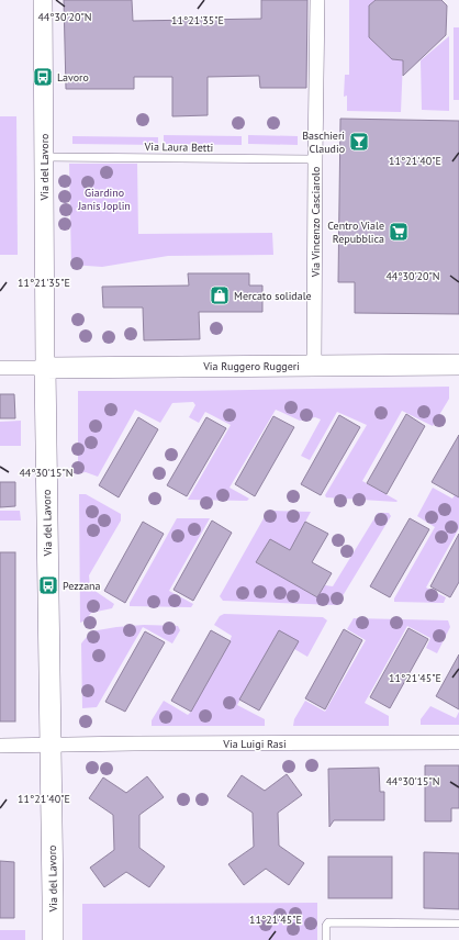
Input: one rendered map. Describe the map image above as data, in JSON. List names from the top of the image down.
{
  "streets": {
    "main road": ["Via del Lavoro", "Via Ruggero Ruggeri"],
    "street": ["Via Vincenzo Casciarolo", "Via Luigi Rasi"],
    "lane": ["Via Laura Betti"]
  },
  "crossings": [
    ["Via Laura Betti", "Via del Lavoro"],
    ["Via Laura Betti", "Via Vincenzo Casciarolo"],
    ["Via del Lavoro", "Via Ruggero Ruggeri"],
    ["Via del Lavoro", "Via Luigi Rasi"],
    ["Via Vincenzo Casciarolo", "Via Ruggero Ruggeri"]
  ],
  "parks": ["Giardino Janis Joplin"],
  "places": {
    "bus stop": ["Lavoro", "Pezzana"],
    "bar": ["Baschieri Claudio"],
    "supermarket": ["Centro Viale Repubblica"],
    "shop": ["Mercato solidale"]
  },
  "coordinates": [
    "44°30'20\"N",
    "11°21'35\"E",
    "11°21'40\"E",
    "44°30'15\"N",
    "11°21'45\"E"
  ]
}
